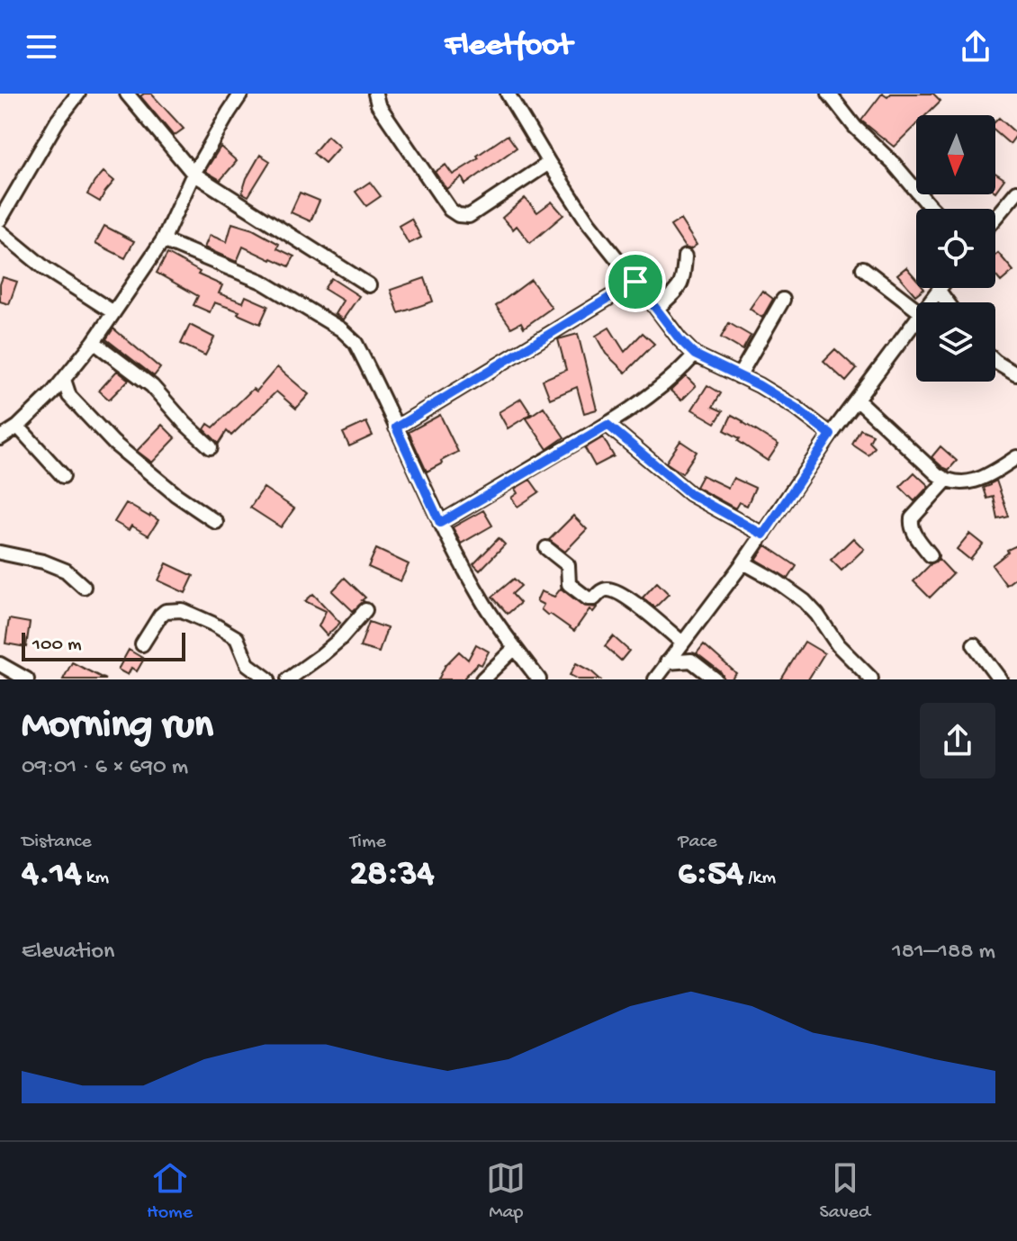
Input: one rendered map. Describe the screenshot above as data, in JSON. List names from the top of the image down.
{
  "scale_bar": "100 m",
  "north": "bottom",
  "page": {
    "header": "Fleetfoot",
    "scale": "100 m",
    "heading": ["Morning run", "09:01 · 6 × 690 m"],
    "stats": [
      ["Distance", "4.14 km"],
      ["Time", "28:34"],
      ["Pace", "6:54 /km"]
    ],
    "chart": ["Elevation", "181–188 m"],
    "tabs": ["Home", "Map", "Saved"]
  }
}
